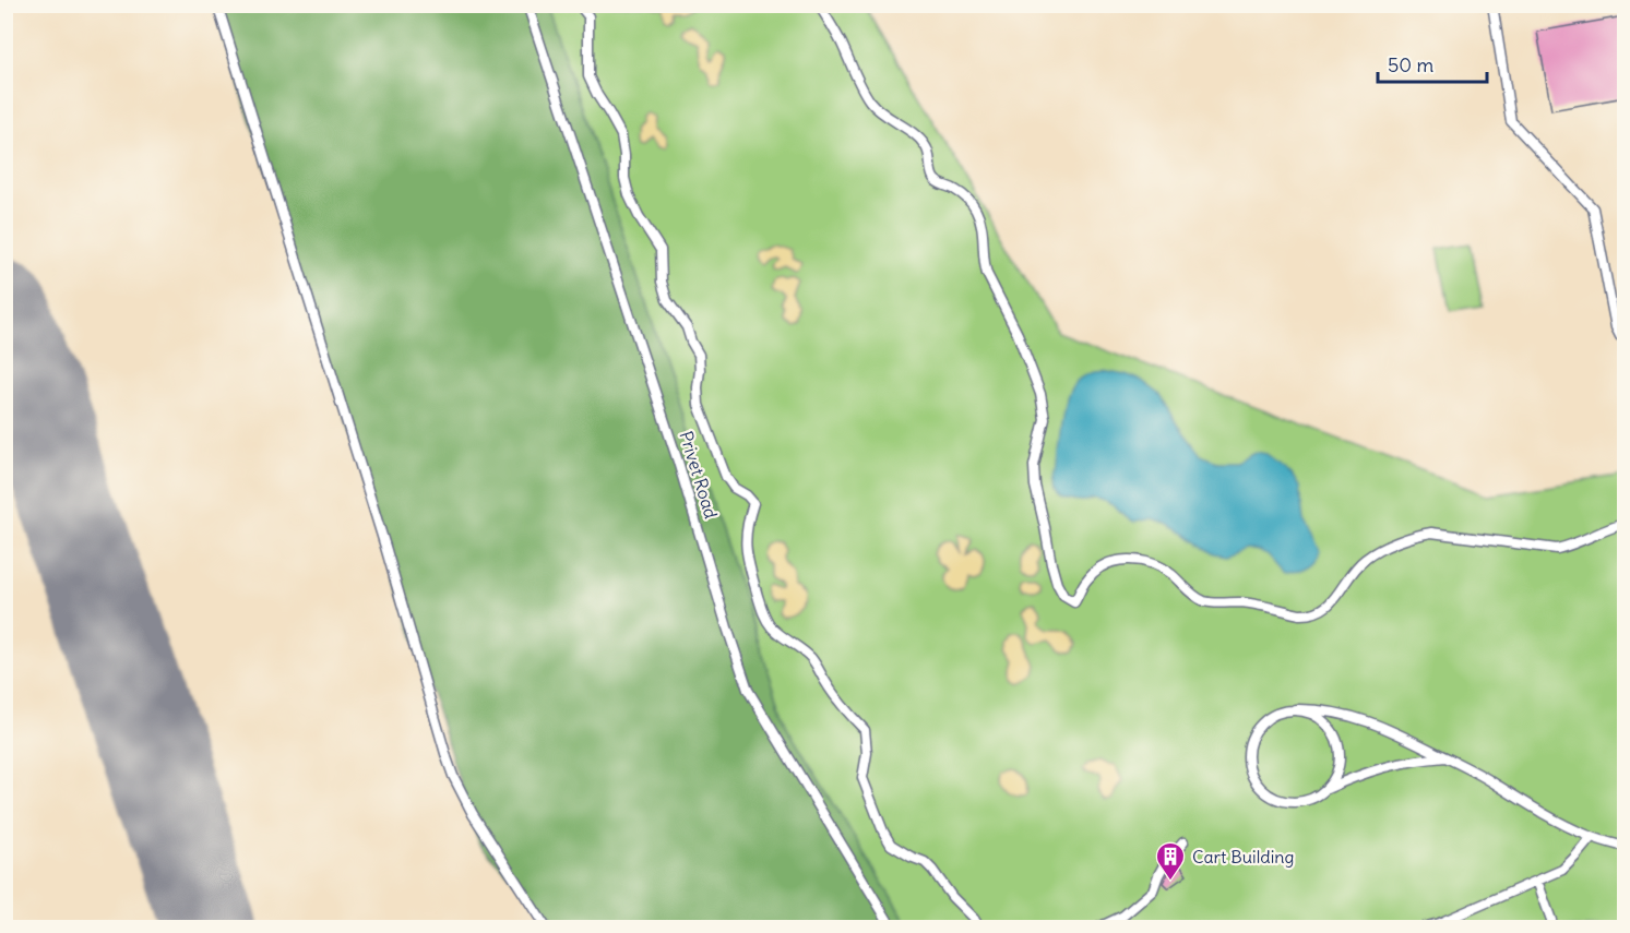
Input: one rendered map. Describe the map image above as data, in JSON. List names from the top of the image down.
{
  "streets": {
    "lane": ["Privet Road"]
  },
  "places": {
    "building": ["Cart Building"]
  },
  "scale_bar": "50 m"
}
